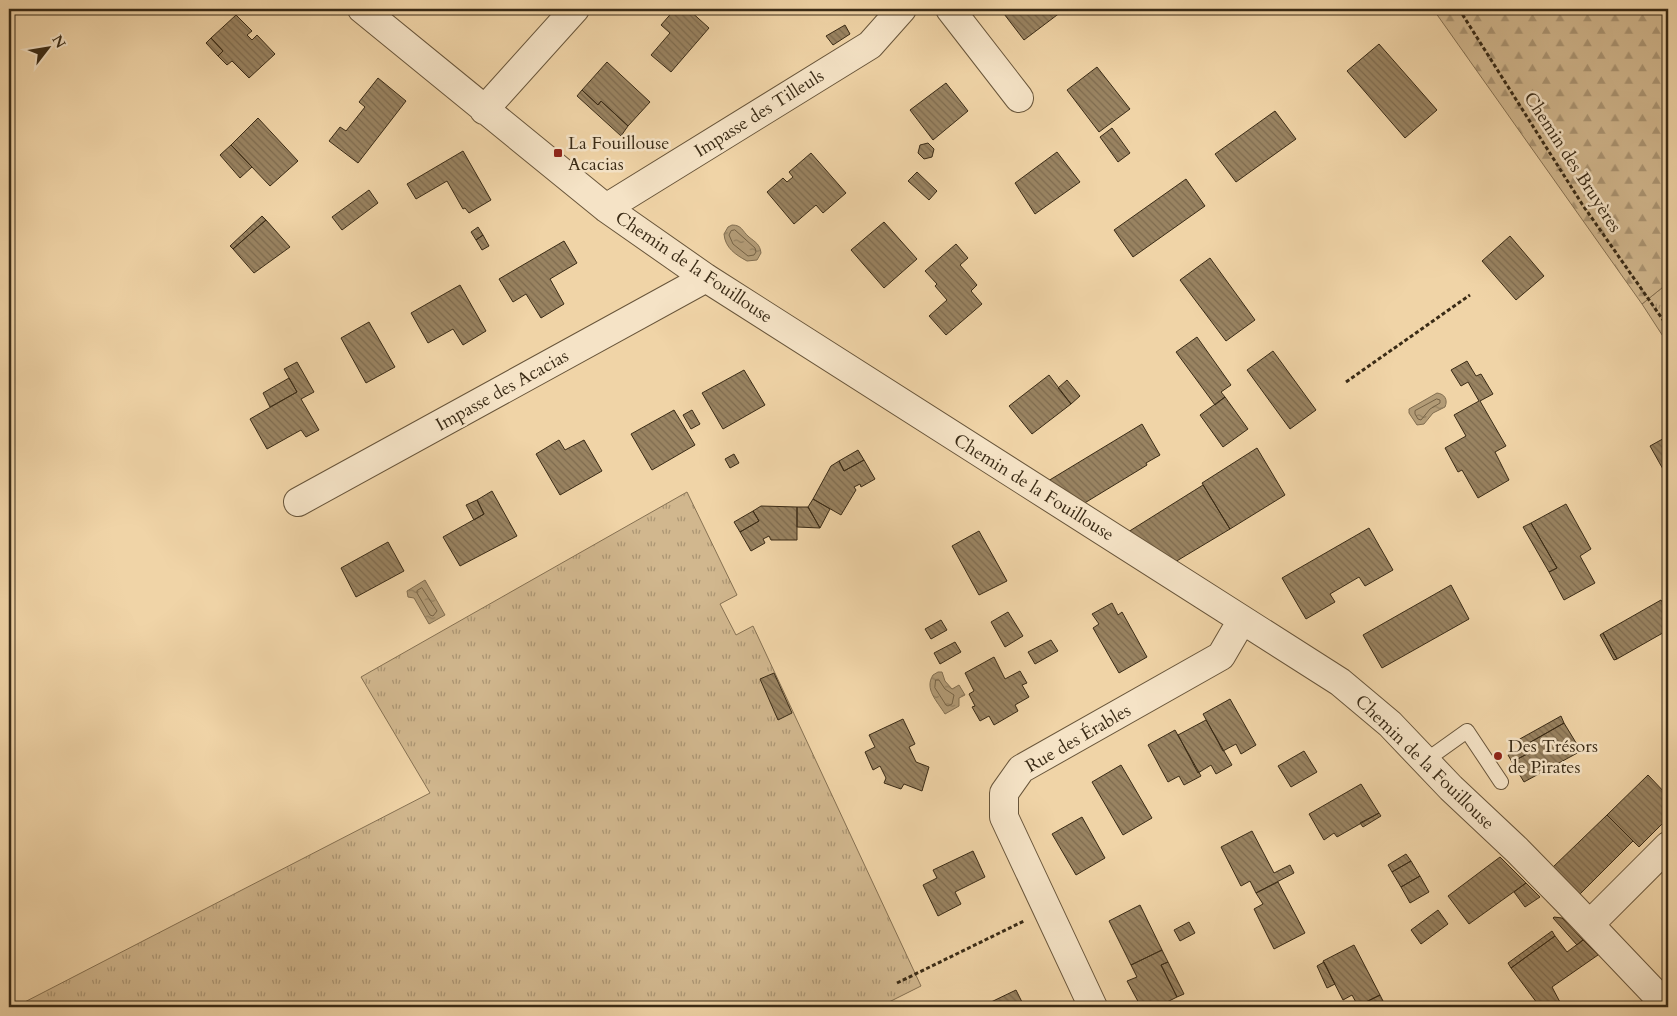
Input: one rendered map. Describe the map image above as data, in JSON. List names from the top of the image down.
{
  "streets": {
    "street": [
      "Impasse des Tilleuls",
      "Chemin de la Fouillouse",
      "Impasse des Acacias",
      "Rue des Érables"
    ],
    "path": ["Chemin des Bruyères"]
  },
  "crossings": [
    ["Impasse des Tilleuls", "Chemin de la Fouillouse"],
    ["Chemin de la Fouillouse", "Impasse des Acacias"],
    ["Chemin de la Fouillouse", "Rue des Érables"]
  ],
  "places": {
    "transit": ["La Fouillouse Acacias"],
    "other": ["Des Trésors de Pirates"]
  },
  "north": "top right"
}
